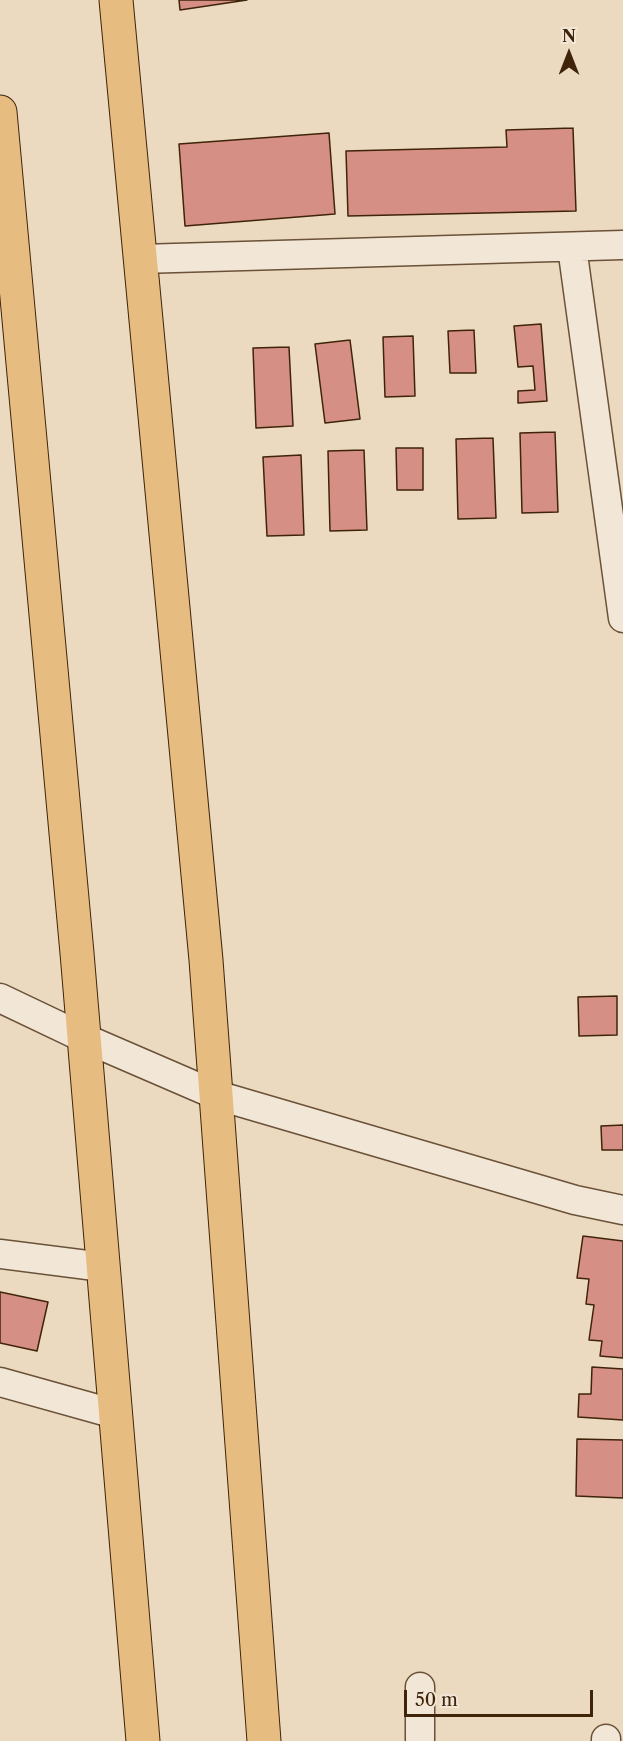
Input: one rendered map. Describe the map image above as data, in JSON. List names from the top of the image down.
{
  "scale_bar": "50 m",
  "north": "top"
}
